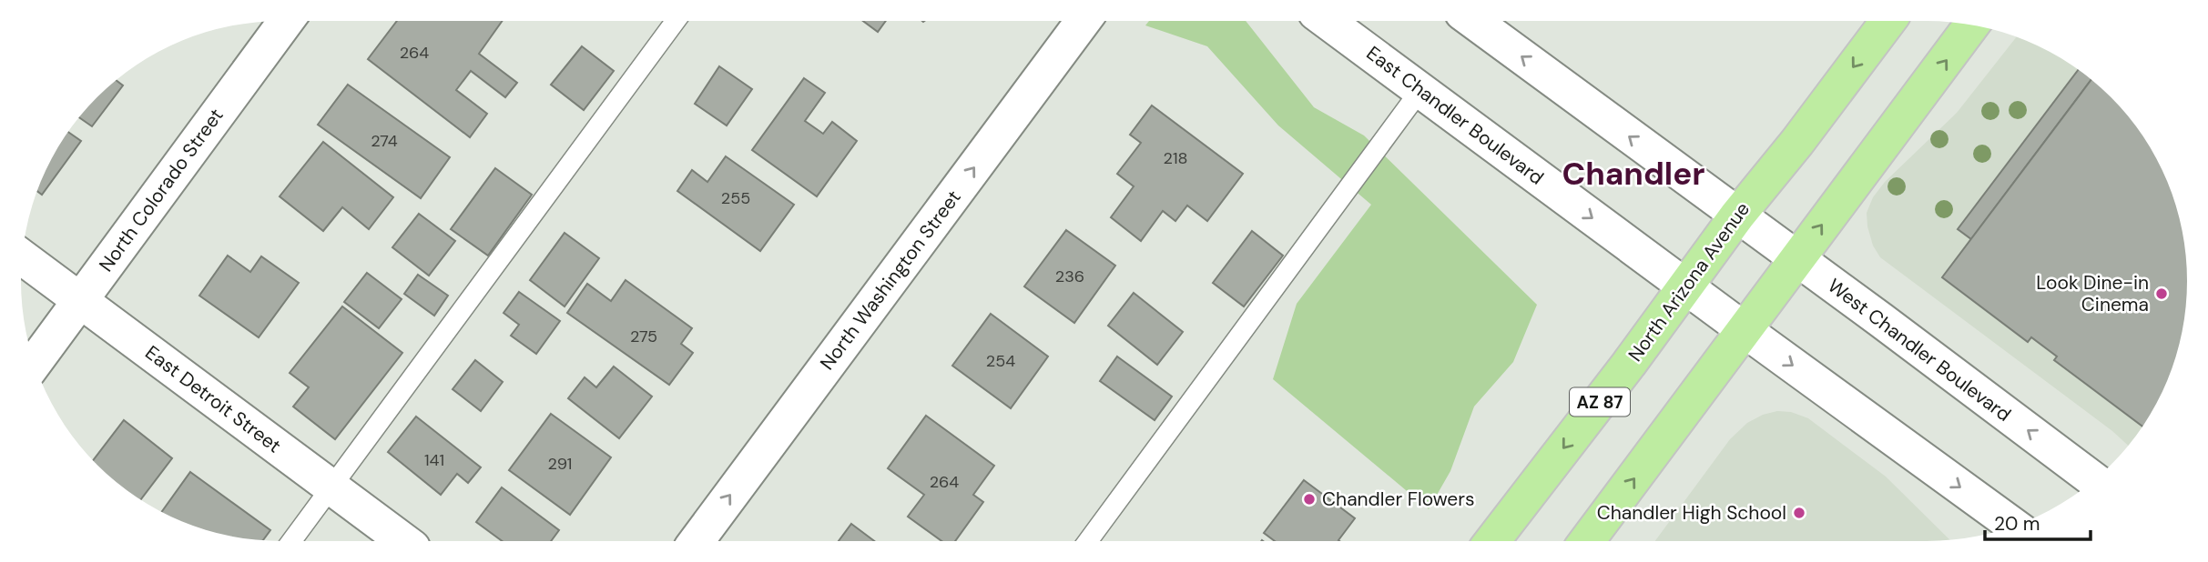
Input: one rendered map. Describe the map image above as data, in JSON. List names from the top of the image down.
{
  "streets": {
    "main road": [
      "East Chandler Boulevard",
      "North Colorado Street",
      "North Washington Street",
      "North Arizona Avenue",
      "West Chandler Boulevard",
      "East Detroit Street",
      "AZ 87"
    ]
  },
  "crossings": [
    ["East Chandler Boulevard", "North Arizona Avenue"],
    ["North Colorado Street", "East Detroit Street"],
    ["North Arizona Avenue", "West Chandler Boulevard"]
  ],
  "one_way": ["North Washington Street"],
  "districts": ["Chandler"],
  "places": ["Look Dine-in Cinema", "Chandler Flowers", "Chandler High School"],
  "house_numbers": [
    "264",
    "274",
    "218",
    "255",
    "236",
    "275",
    "254",
    "141",
    "291",
    "264"
  ],
  "scale_bar": "20 m"
}
